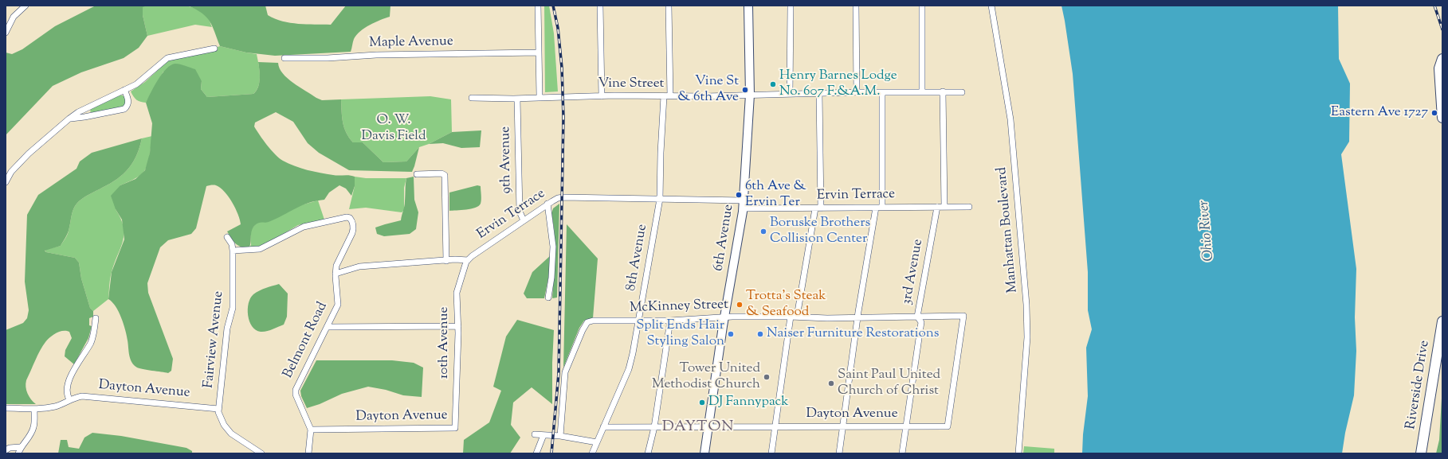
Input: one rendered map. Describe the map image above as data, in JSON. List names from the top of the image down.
{
  "streets": {
    "main road": ["6th Avenue", "Riverside Drive"],
    "street": [
      "Maple Avenue",
      "Vine Street",
      "9th Avenue",
      "Ervin Terrace",
      "Manhattan Boulevard",
      "8th Avenue",
      "3rd Avenue",
      "McKinney Street",
      "Fairview Avenue",
      "Belmont Road",
      "10th Avenue",
      "Dayton Avenue"
    ]
  },
  "crossings": [
    ["Vine Street", "9th Avenue"],
    ["Vine Street", "6th Avenue"],
    ["Vine Street", "8th Avenue"],
    ["9th Avenue", "Ervin Terrace"],
    ["Ervin Terrace", "6th Avenue"],
    ["Ervin Terrace", "8th Avenue"],
    ["Ervin Terrace", "3rd Avenue"],
    ["Ervin Terrace", "10th Avenue"],
    ["6th Avenue", "McKinney Street"],
    ["6th Avenue", "Dayton Avenue"],
    ["8th Avenue", "McKinney Street"],
    ["8th Avenue", "Dayton Avenue"],
    ["3rd Avenue", "McKinney Street"],
    ["3rd Avenue", "Dayton Avenue"],
    ["McKinney Street", "Dayton Avenue"],
    ["Fairview Avenue", "Belmont Road"],
    ["Fairview Avenue", "Dayton Avenue"],
    ["Belmont Road", "Dayton Avenue"],
    ["10th Avenue", "Dayton Avenue"]
  ],
  "districts": ["DAYTON"],
  "water": ["Ohio River"],
  "parks": ["O. W. Davis Field"],
  "places": [
    "Henry Barnes Lodge No. 607 F.&A.M.",
    "Vine St & 6th Ave",
    "Eastern Ave 1727",
    "6th Ave & Ervin Ter",
    "Boruske Brothers Collision Center",
    "Trotta’s Steak & Seafood",
    "Split Ends Hair Styling Salon",
    "Naiser Furniture Restorations",
    "Tower United Methodist Church",
    "Saint Paul United Church of Christ",
    "DJ Fannypack"
  ]
}
